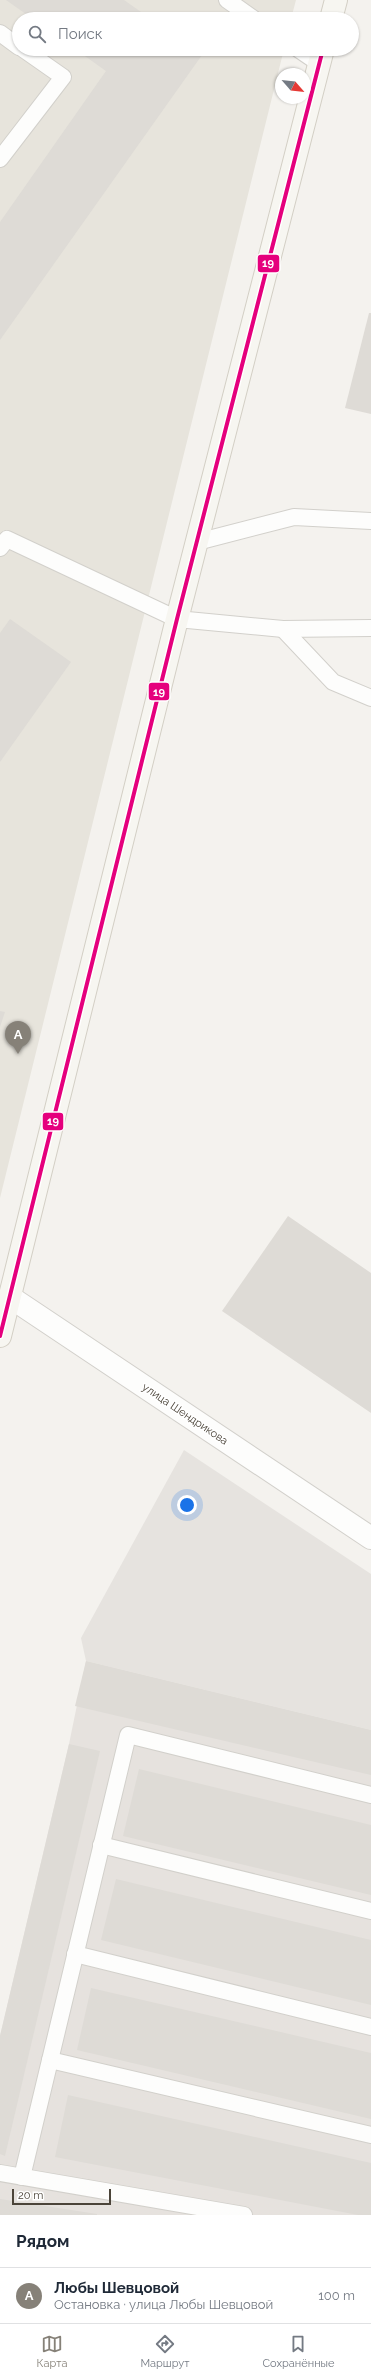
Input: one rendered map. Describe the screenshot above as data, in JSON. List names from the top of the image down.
{
  "streets": {
    "street": ["улица Шендрикова"]
  },
  "lines": ["transit line 19"],
  "scale_bar": "20 m",
  "north": "bottom right",
  "page": {
    "search": "Поиск",
    "pins": "A",
    "scale": "20 m",
    "heading": "Рядом",
    "list": [
      {
        "mark": "A",
        "name": "Любы Шевцовой",
        "note": "Остановка · улица Любы Шевцовой",
        "value": "100 m"
      }
    ],
    "nav": ["Карта", "Маршрут", "Сохранённые"]
  }
}
